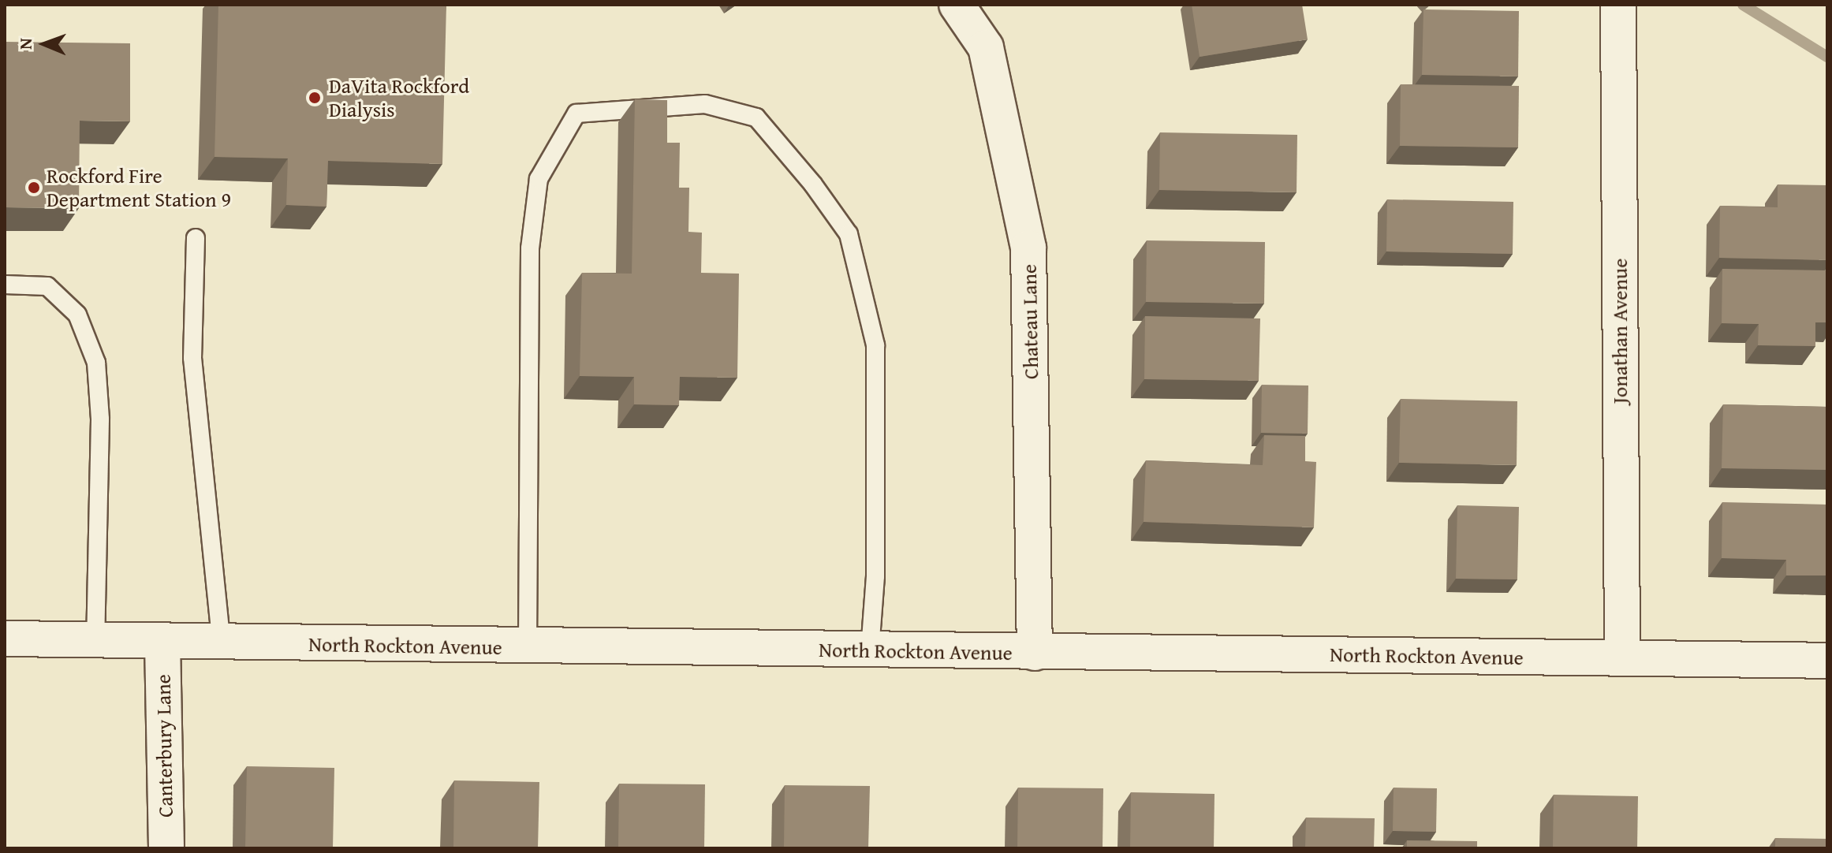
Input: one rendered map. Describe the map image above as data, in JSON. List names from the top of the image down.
{
  "streets": {
    "main road": [
      "Chateau Lane",
      "Jonathan Avenue",
      "North Rockton Avenue",
      "Canterbury Lane"
    ]
  },
  "crossings": [
    ["Chateau Lane", "North Rockton Avenue"],
    ["Jonathan Avenue", "North Rockton Avenue"],
    ["North Rockton Avenue", "Canterbury Lane"]
  ],
  "places": ["DaVita Rockford Dialysis", "Rockford Fire Department Station 9"],
  "north": "left"
}
